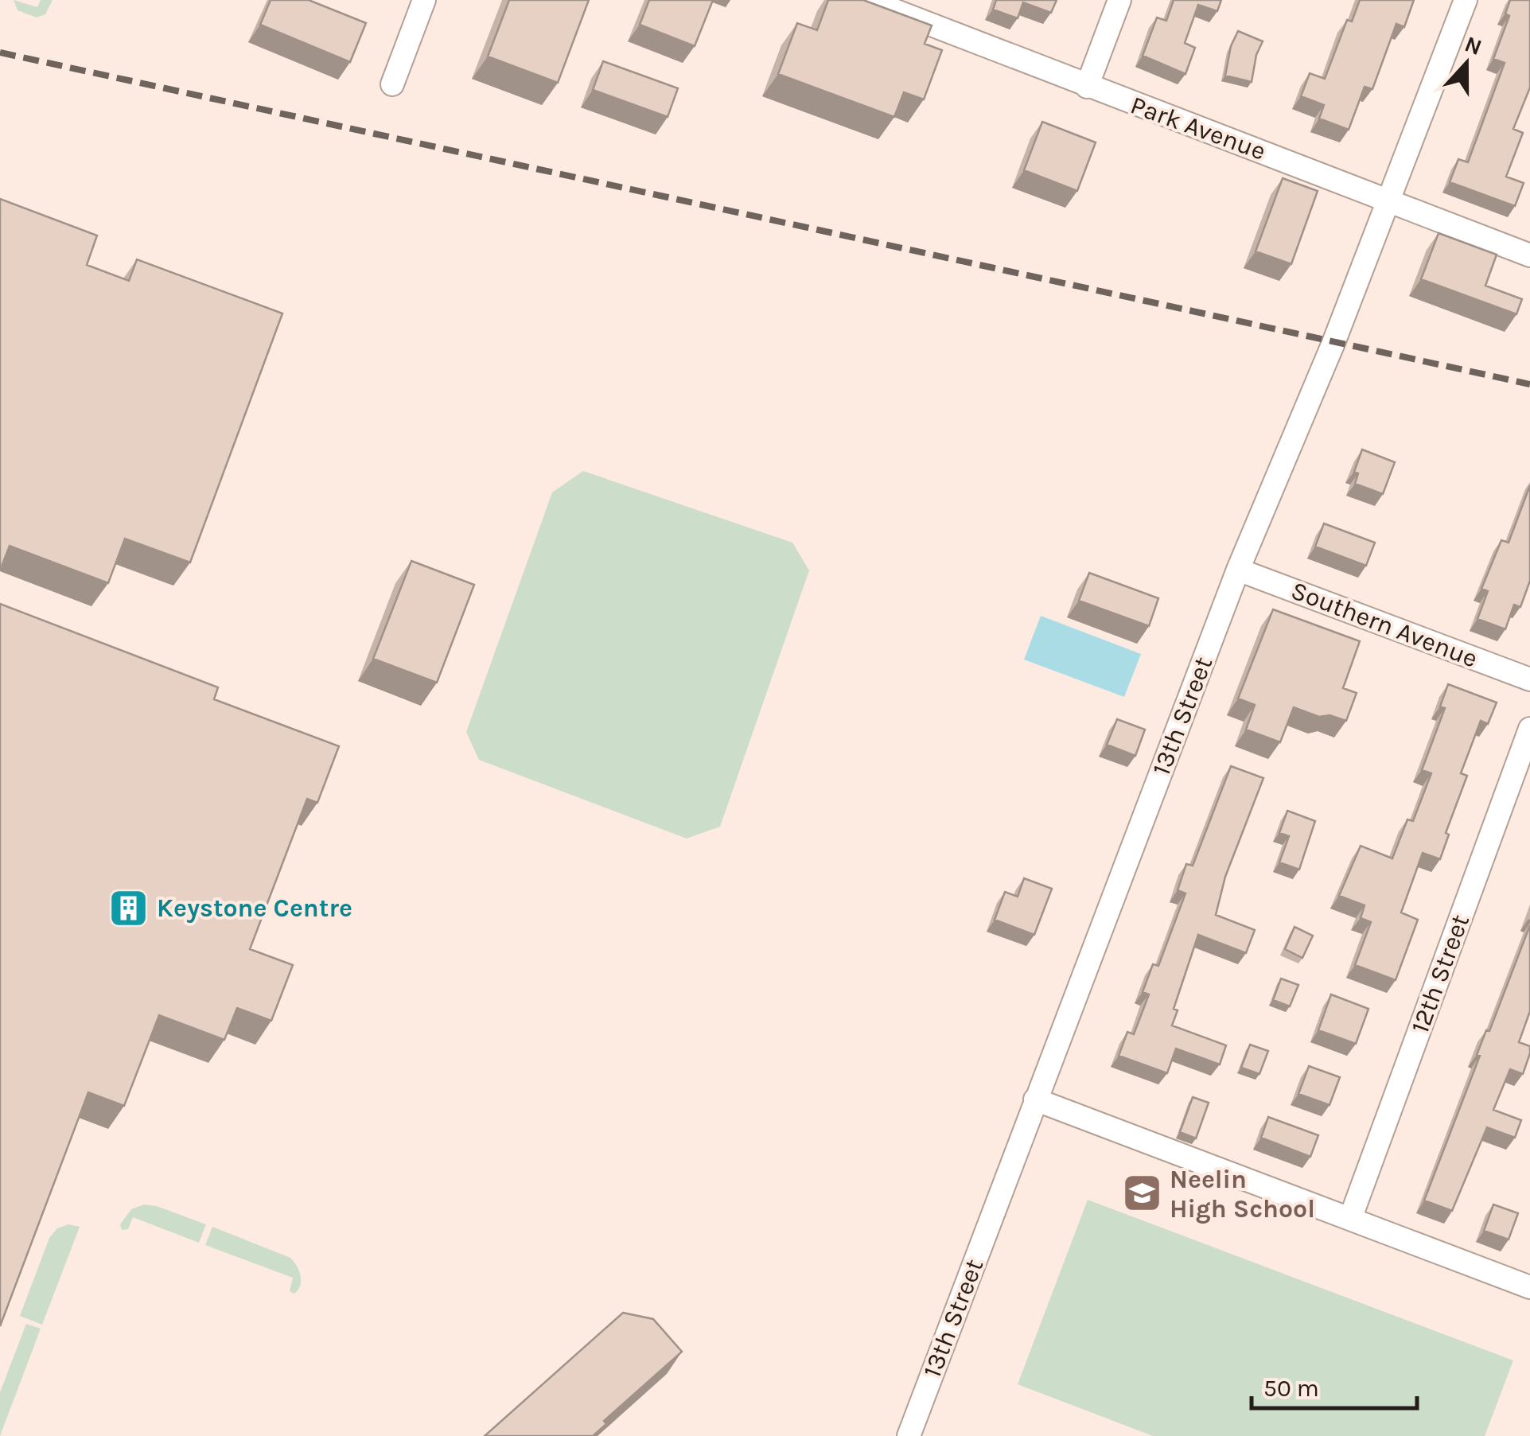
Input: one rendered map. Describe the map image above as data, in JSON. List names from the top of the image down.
{
  "streets": {
    "street": [
      "Park Avenue",
      "Southern Avenue",
      "13th Street",
      "12th Street"
    ]
  },
  "crossings": [
    ["Park Avenue", "13th Street"],
    ["Southern Avenue", "13th Street"]
  ],
  "places": {
    "building": ["Keystone Centre"],
    "school or university": ["Neelin High School"]
  },
  "scale_bar": "50 m",
  "north": "top"
}
